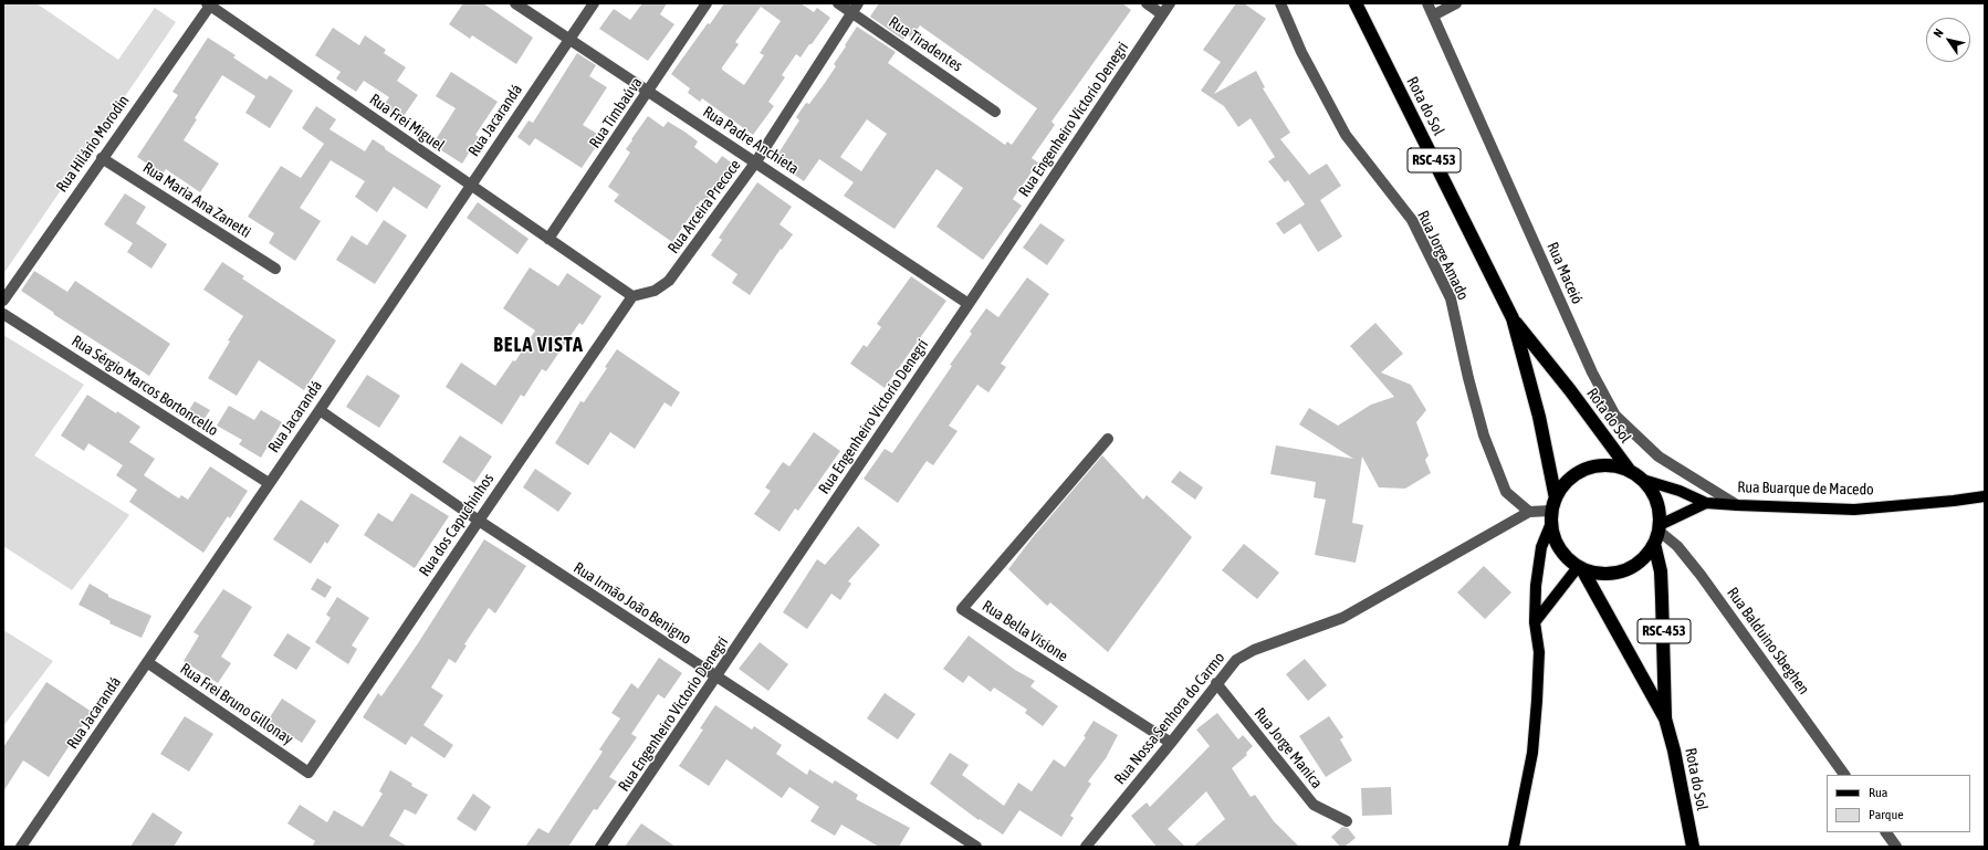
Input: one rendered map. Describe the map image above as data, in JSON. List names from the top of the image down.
{
  "streets": {
    "highway": ["Rota do Sol", "RSC-453", "Rua Buarque de Macedo"],
    "street": [
      "Rua Tiradentes",
      "Rua Timbaúva",
      "Rua Engenheiro Victorio Denegri",
      "Rua Jacarandá",
      "Rua Frei Miguel",
      "Rua Padre Anchieta",
      "Rua Hilário Morodin",
      "Rua Maria Ana Zanetti",
      "Rua Arceira Precoce",
      "Rua Jorge Amado",
      "Rua Maceió",
      "Rua Sérgio Marcos Bortoncello",
      "Rua dos Capuchinhos",
      "Rua Irmão João Benigno",
      "Rua Bella Visione",
      "Rua Balduino Sbeghen",
      "Rua Frei Bruno Gillonay",
      "Rua Nossa Senhora do Carmo",
      "Rua Jorge Manica"
    ]
  },
  "crossings": [
    ["Rua Tiradentes", "Rua Arceira Precoce"],
    ["Rota do Sol", "RSC-453"],
    ["Rota do Sol", "Rua Buarque de Macedo"],
    ["Rota do Sol", "Rua Balduino Sbeghen"],
    ["Rua Timbaúva", "Rua Frei Miguel"],
    ["Rua Timbaúva", "Rua Padre Anchieta"],
    ["Rua Engenheiro Victorio Denegri", "Rua Padre Anchieta"],
    ["Rua Engenheiro Victorio Denegri", "Rua Irmão João Benigno"],
    ["Rua Jacarandá", "Rua Frei Miguel"],
    ["Rua Jacarandá", "Rua Padre Anchieta"],
    ["Rua Jacarandá", "Rua Sérgio Marcos Bortoncello"],
    ["Rua Jacarandá", "Rua Irmão João Benigno"],
    ["Rua Jacarandá", "Rua Frei Bruno Gillonay"],
    ["Rua Frei Miguel", "Rua Hilário Morodin"],
    ["Rua Frei Miguel", "Rua Arceira Precoce"],
    ["Rua Frei Miguel", "Rua dos Capuchinhos"],
    ["Rua Padre Anchieta", "Rua Arceira Precoce"],
    ["Rua Hilário Morodin", "Rua Maria Ana Zanetti"],
    ["RSC-453", "Rua Buarque de Macedo"],
    ["RSC-453", "Rua Balduino Sbeghen"],
    ["Rua Arceira Precoce", "Rua dos Capuchinhos"],
    ["Rua Jorge Amado", "Rua Nossa Senhora do Carmo"],
    ["Rua Maceió", "Rua Buarque de Macedo"],
    ["Rua Buarque de Macedo", "Rua Balduino Sbeghen"],
    ["Rua dos Capuchinhos", "Rua Irmão João Benigno"],
    ["Rua dos Capuchinhos", "Rua Frei Bruno Gillonay"],
    ["Rua Bella Visione", "Rua Nossa Senhora do Carmo"],
    ["Rua Nossa Senhora do Carmo", "Rua Jorge Manica"]
  ],
  "districts": ["BELA VISTA"],
  "legend": ["Rua", "Parque"],
  "north": "top left"
}
